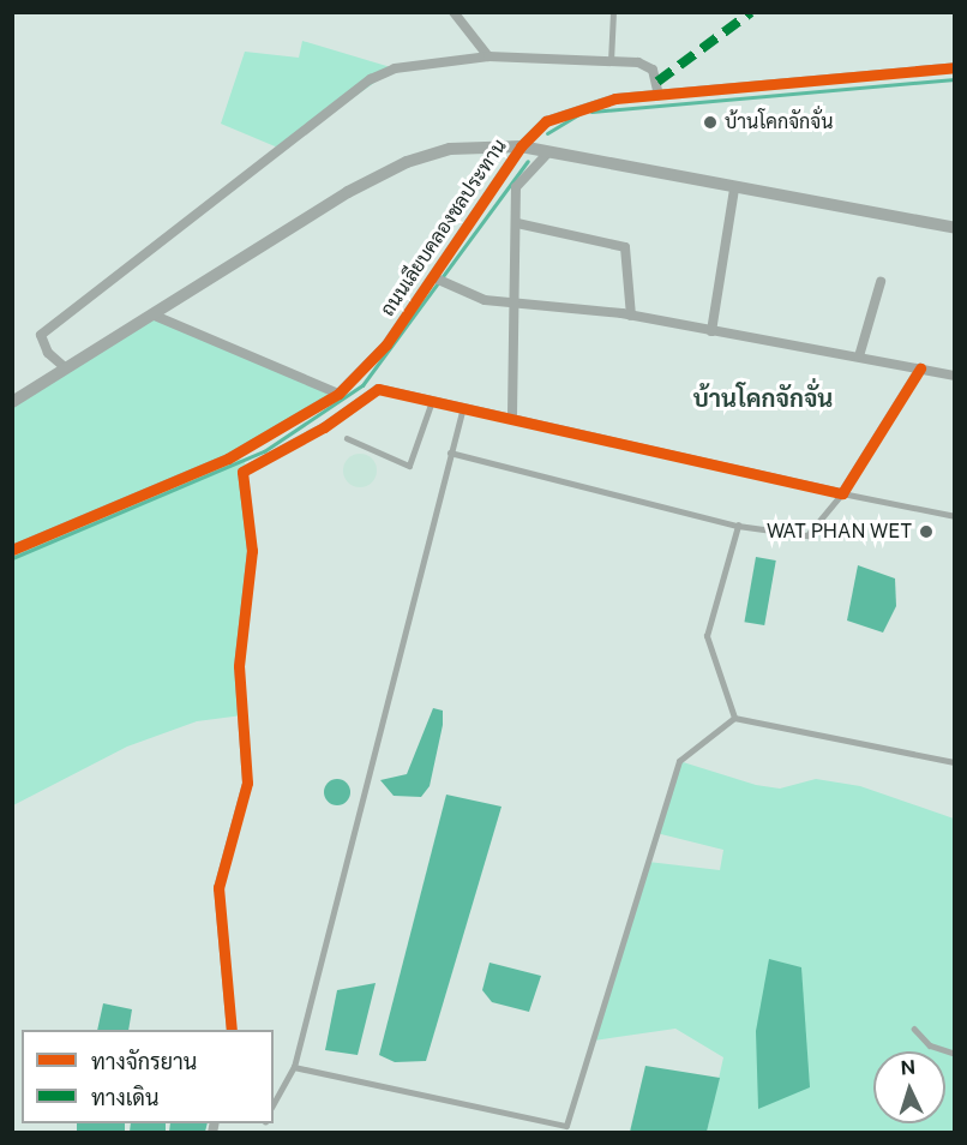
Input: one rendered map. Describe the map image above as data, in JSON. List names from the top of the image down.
{
  "streets": {
    "street": ["ถนนเลียบคลองชลประทาน"]
  },
  "districts": ["บ้านโคกจักจั่น"],
  "places": ["บ้านโคกจักจั่น", "WAT PHAN WET"],
  "legend": ["ทางจักรยาน", "ทางเดิน"],
  "north": "top"
}
